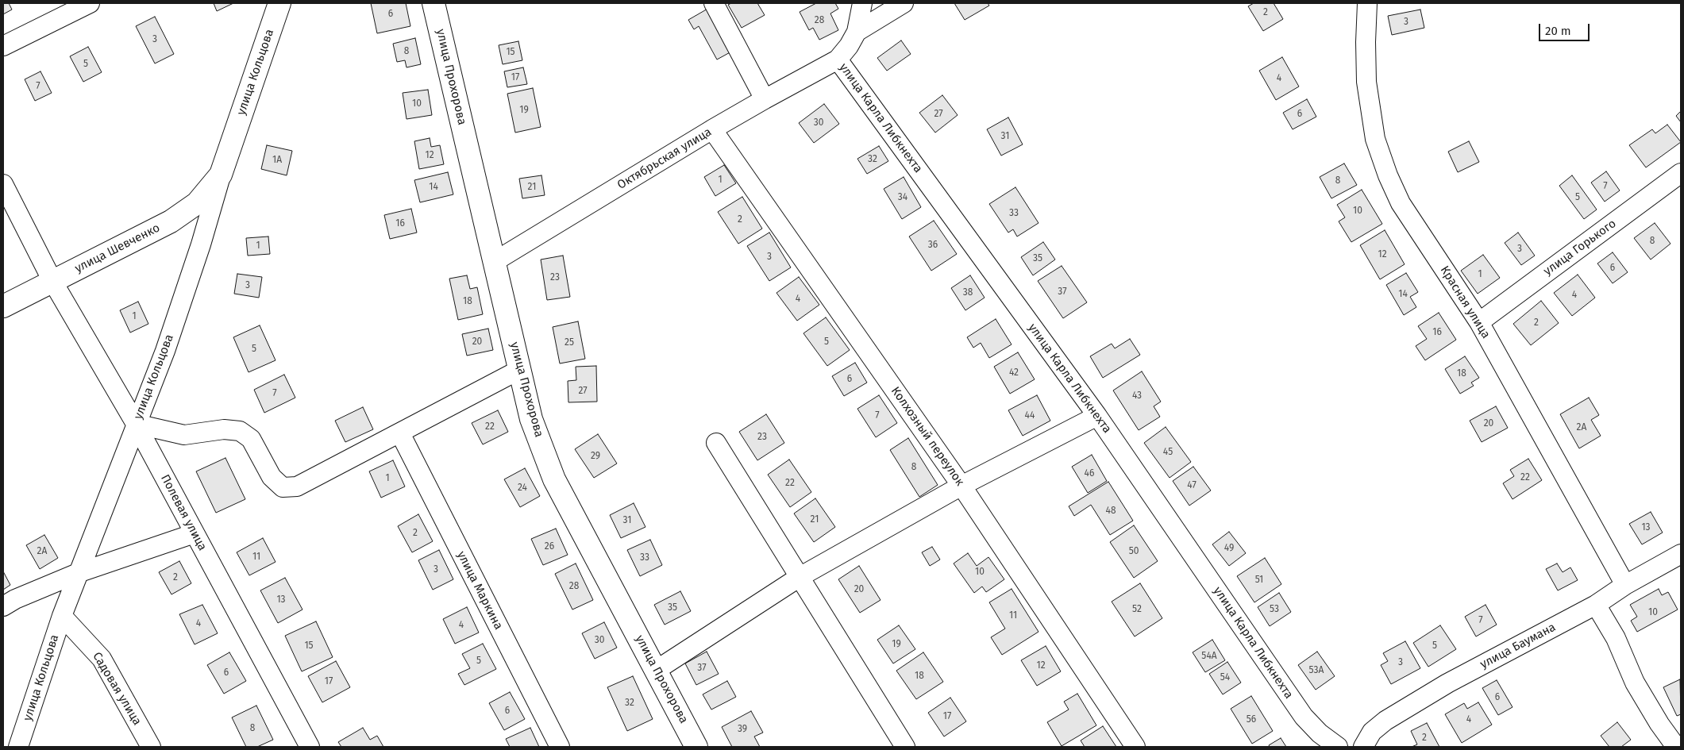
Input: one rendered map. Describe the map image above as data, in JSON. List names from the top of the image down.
{
  "streets": {
    "main road": ["улица Кольцова", "улица Прохорова", "улица Шевченко"],
    "street": [
      "улица Карла Либкнехта",
      "Октябрьская улица",
      "улица Горького",
      "Красная улица",
      "Колхозный переулок",
      "Полевая улица",
      "улица Маркина",
      "улица Баумана",
      "Садовая улица"
    ]
  },
  "crossings": [
    ["улица Кольцова", "улица Шевченко"],
    ["улица Кольцова", "Полевая улица"],
    ["улица Кольцова", "Садовая улица"],
    ["улица Прохорова", "Октябрьская улица"],
    ["улица Карла Либкнехта", "Октябрьская улица"],
    ["Октябрьская улица", "Колхозный переулок"],
    ["улица Горького", "Красная улица"],
    ["улица Шевченко", "Полевая улица"],
    ["Красная улица", "улица Баумана"]
  ],
  "house_numbers": [
    "2",
    "6",
    "28",
    "3",
    "3",
    "8",
    "15",
    "5",
    "17",
    "4",
    "7",
    "10",
    "19",
    "27",
    "6",
    "30",
    "31",
    "12",
    "32",
    "1А",
    "1",
    "8",
    "7",
    "14",
    "21",
    "34",
    "5",
    "10",
    "33",
    "2",
    "16",
    "8",
    "36",
    "1",
    "3",
    "12",
    "3",
    "35",
    "6",
    "1",
    "23",
    "3",
    "37",
    "38",
    "14",
    "4",
    "4",
    "18",
    "1",
    "2",
    "16",
    "20",
    "5",
    "25",
    "5",
    "42",
    "18",
    "6",
    "27",
    "7",
    "43",
    "7",
    "44",
    "20",
    "22",
    "2А",
    "23",
    "45",
    "29",
    "8",
    "46",
    "22",
    "1",
    "22",
    "47",
    "24",
    "48",
    "21",
    "31",
    "13",
    "2",
    "26",
    "49",
    "2А",
    "50",
    "11",
    "33",
    "3",
    "10",
    "2",
    "51",
    "28",
    "20",
    "13",
    "35",
    "52",
    "53",
    "10",
    "11",
    "7",
    "4",
    "4",
    "30",
    "19",
    "15",
    "5",
    "54А",
    "5",
    "3",
    "12",
    "37",
    "53А",
    "6",
    "18",
    "54",
    "17",
    "6",
    "32",
    "6",
    "17",
    "56",
    "4",
    "8",
    "39",
    "2"
  ],
  "scale_bar": "20 m"
}
